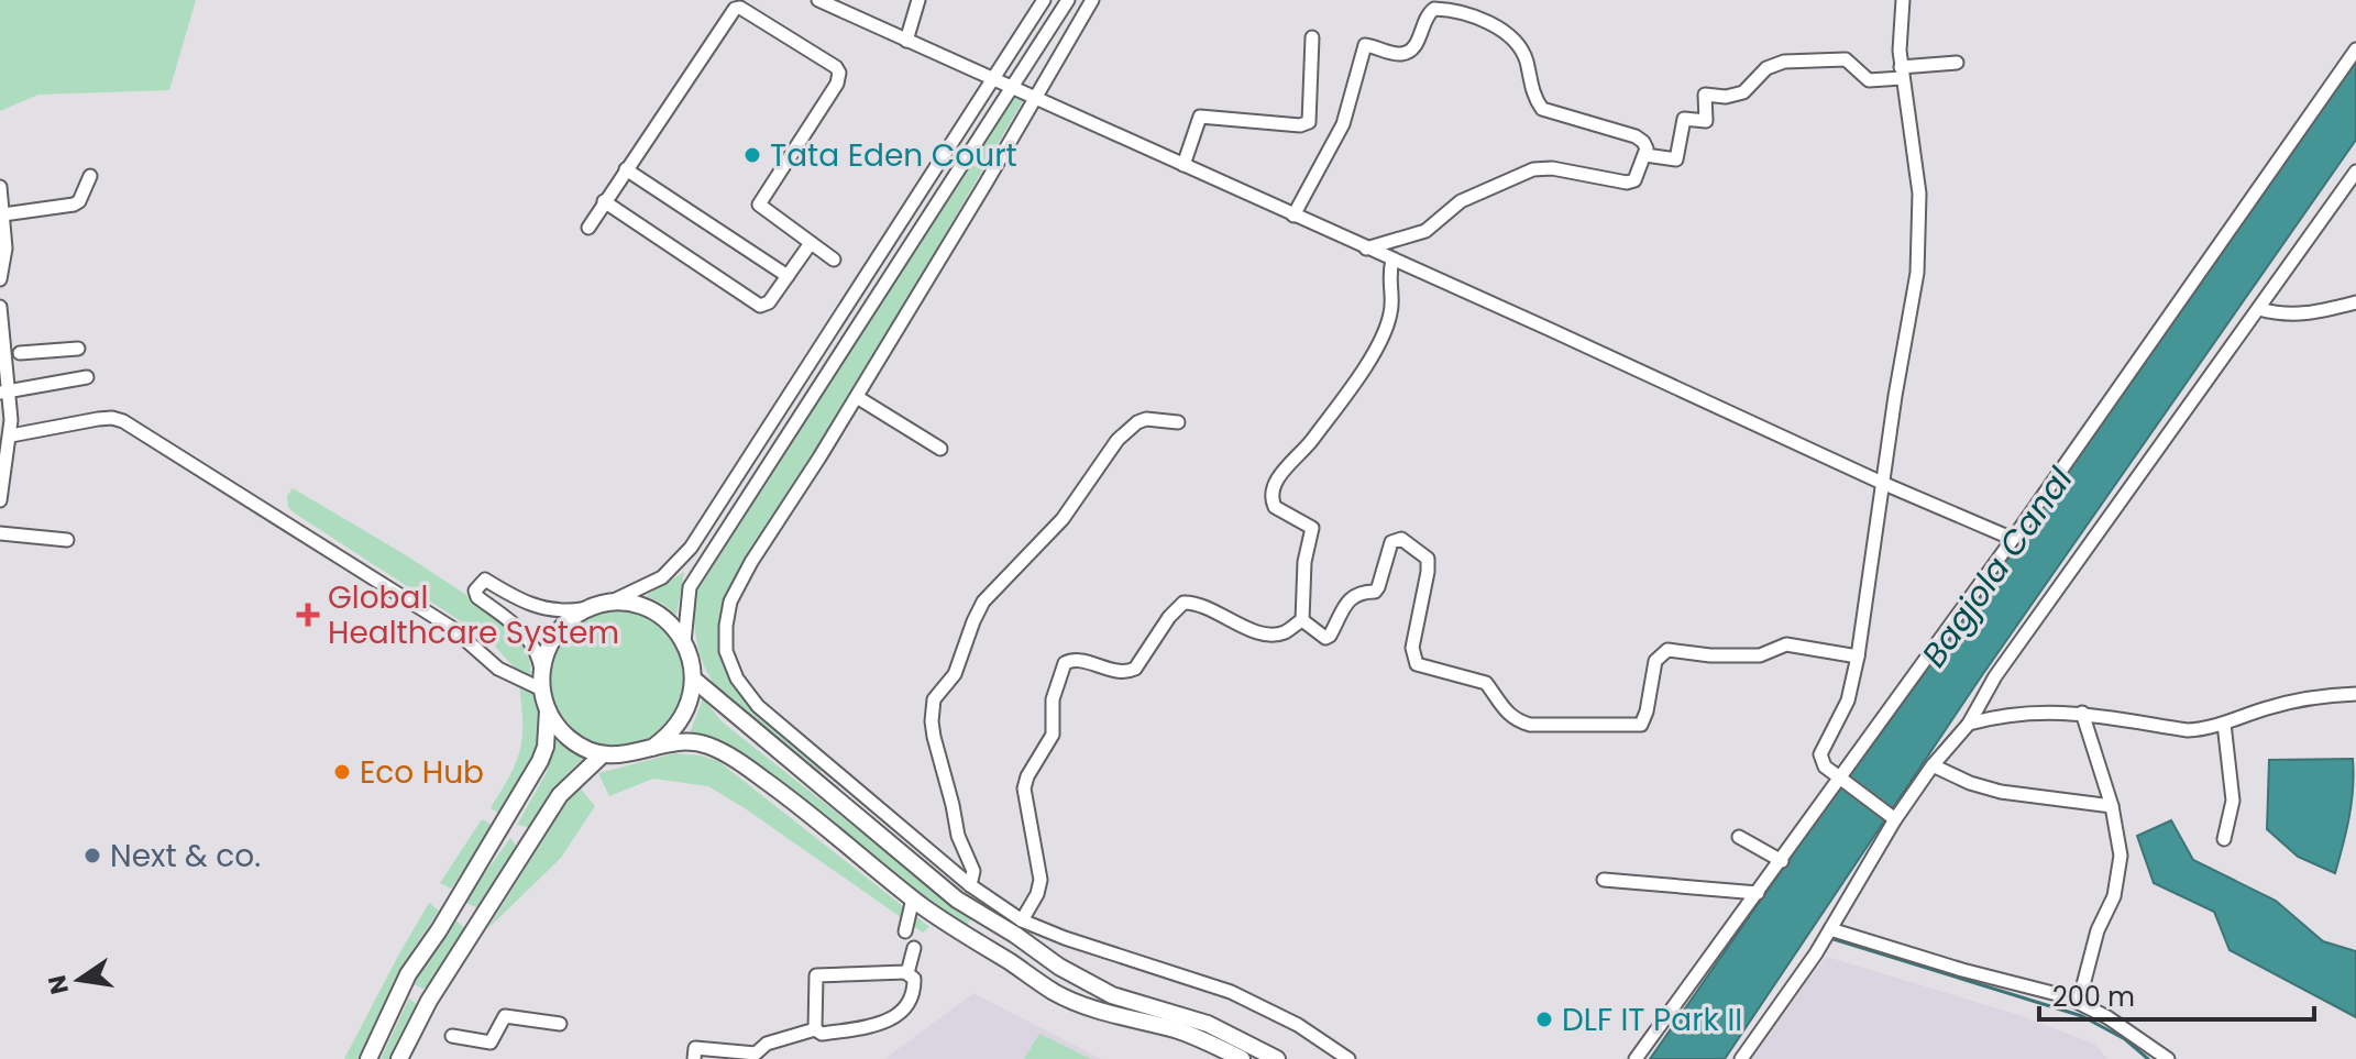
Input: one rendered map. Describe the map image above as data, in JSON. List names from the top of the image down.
{
  "water": ["Bagjola Canal"],
  "places": {
    "other": [
      "Tata Eden Court",
      "Eco Hub",
      "Next & co.",
      "DLF IT Park II"
    ],
    "health": ["Global Healthcare System"]
  },
  "scale_bar": "200 m",
  "north": "left"
}
